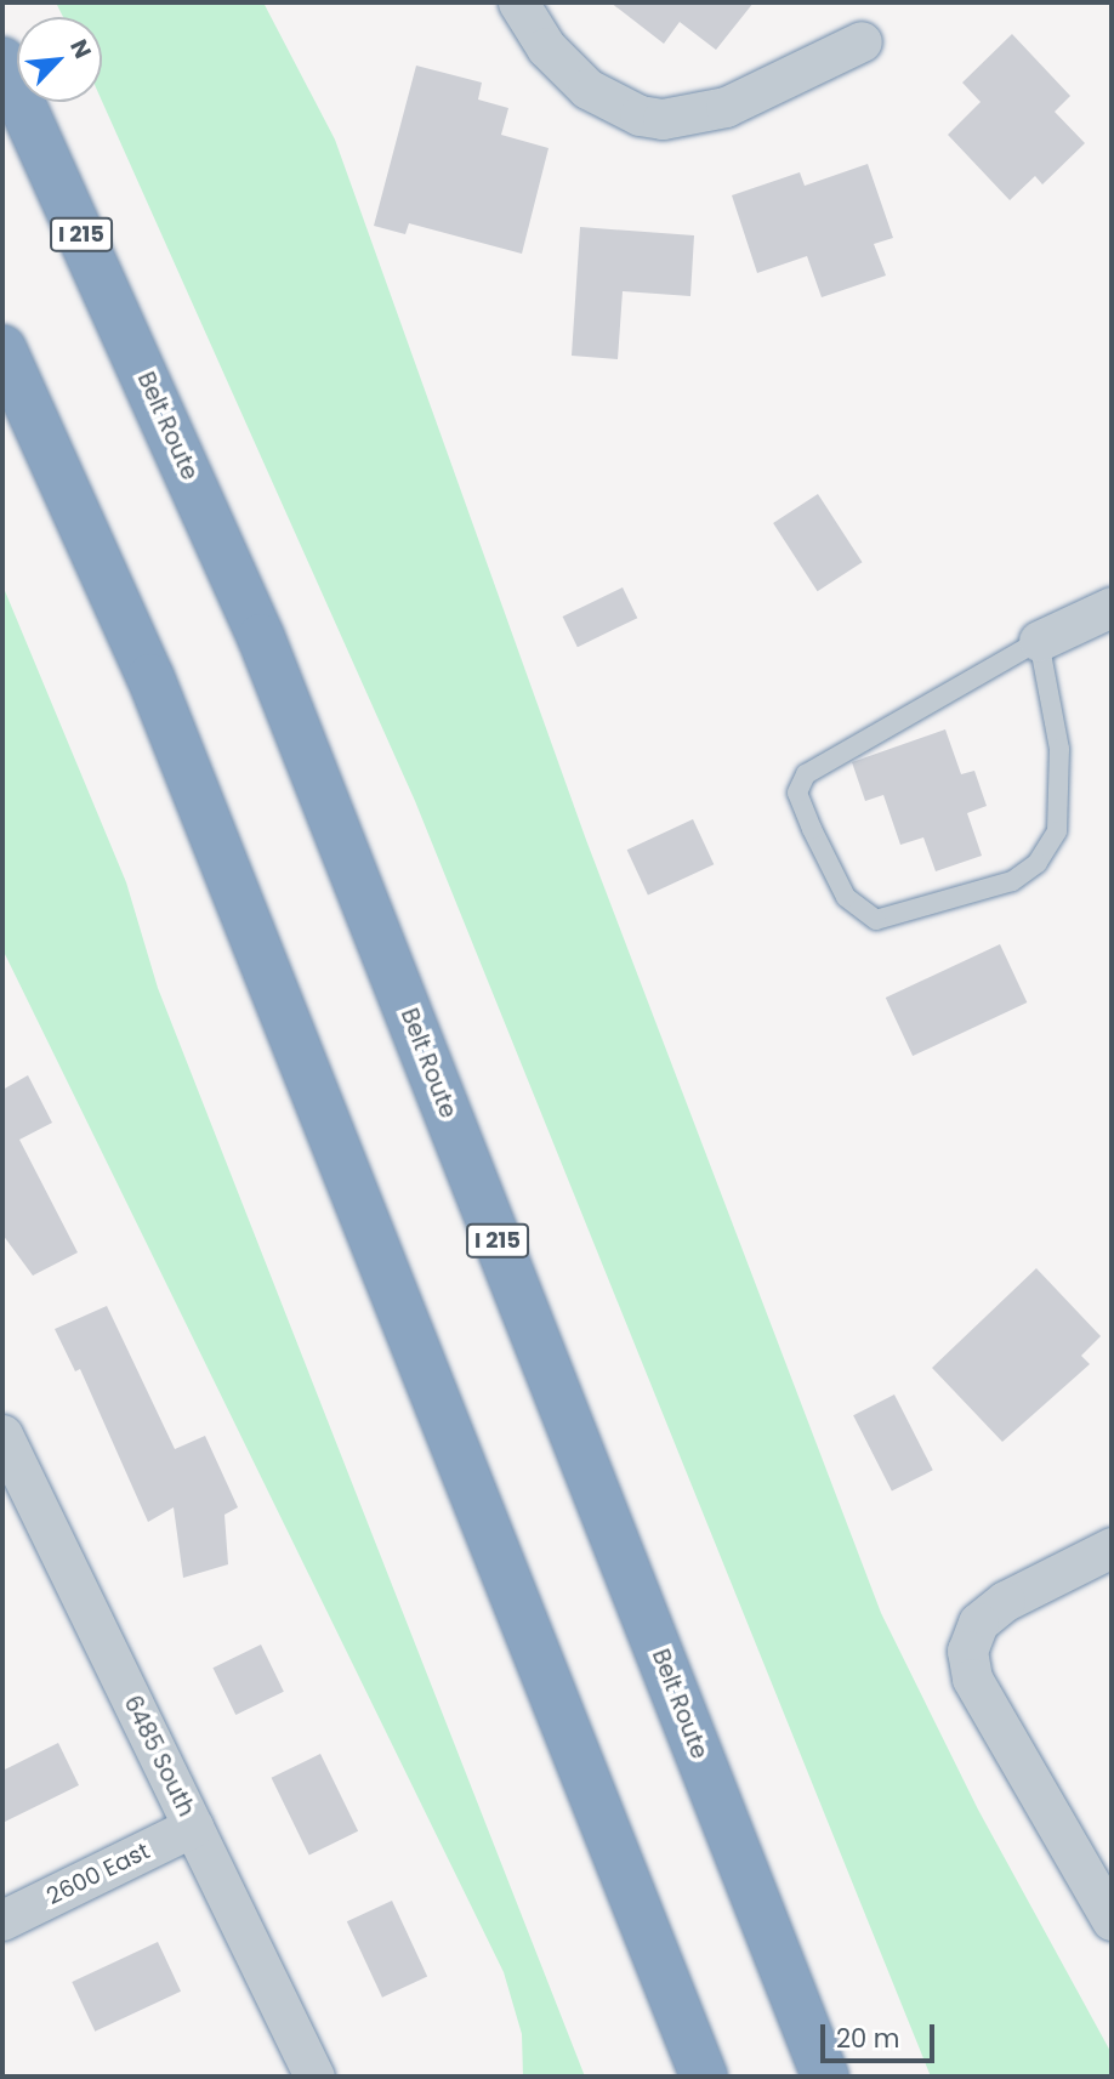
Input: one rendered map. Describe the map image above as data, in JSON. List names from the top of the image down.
{
  "streets": {
    "highway": ["I 215", "Belt Route"],
    "street": ["6485 South", "2600 East"]
  },
  "crossings": [
    ["6485 South", "2600 East"]
  ],
  "scale_bar": "20 m",
  "north": "top right"
}
